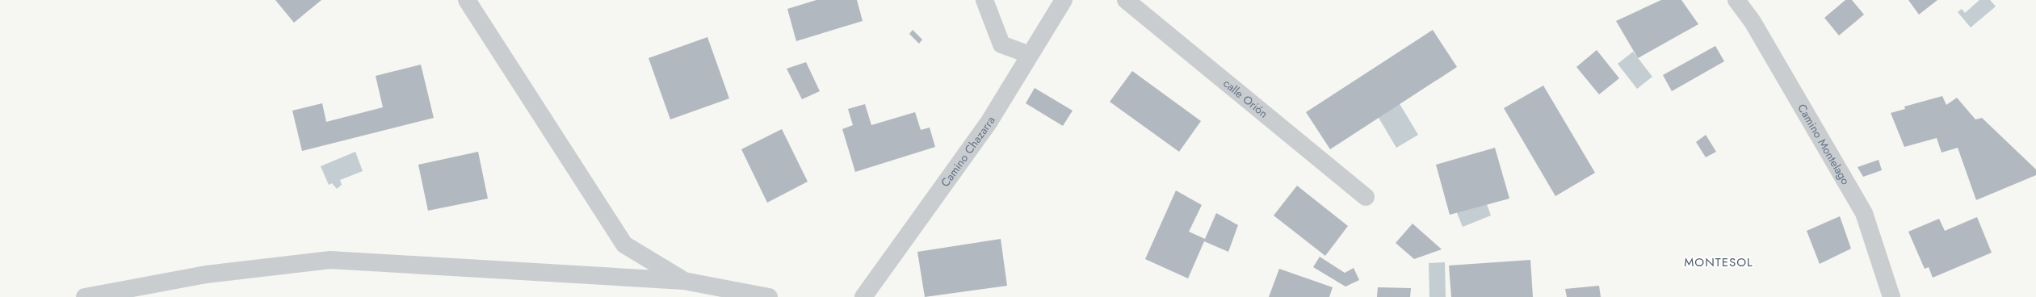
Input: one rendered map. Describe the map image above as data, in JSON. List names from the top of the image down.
{
  "streets": {
    "street": ["calle Orión", "Camino Montelago", "Camino Chazarra"]
  },
  "districts": ["MONTESOL"]
}
